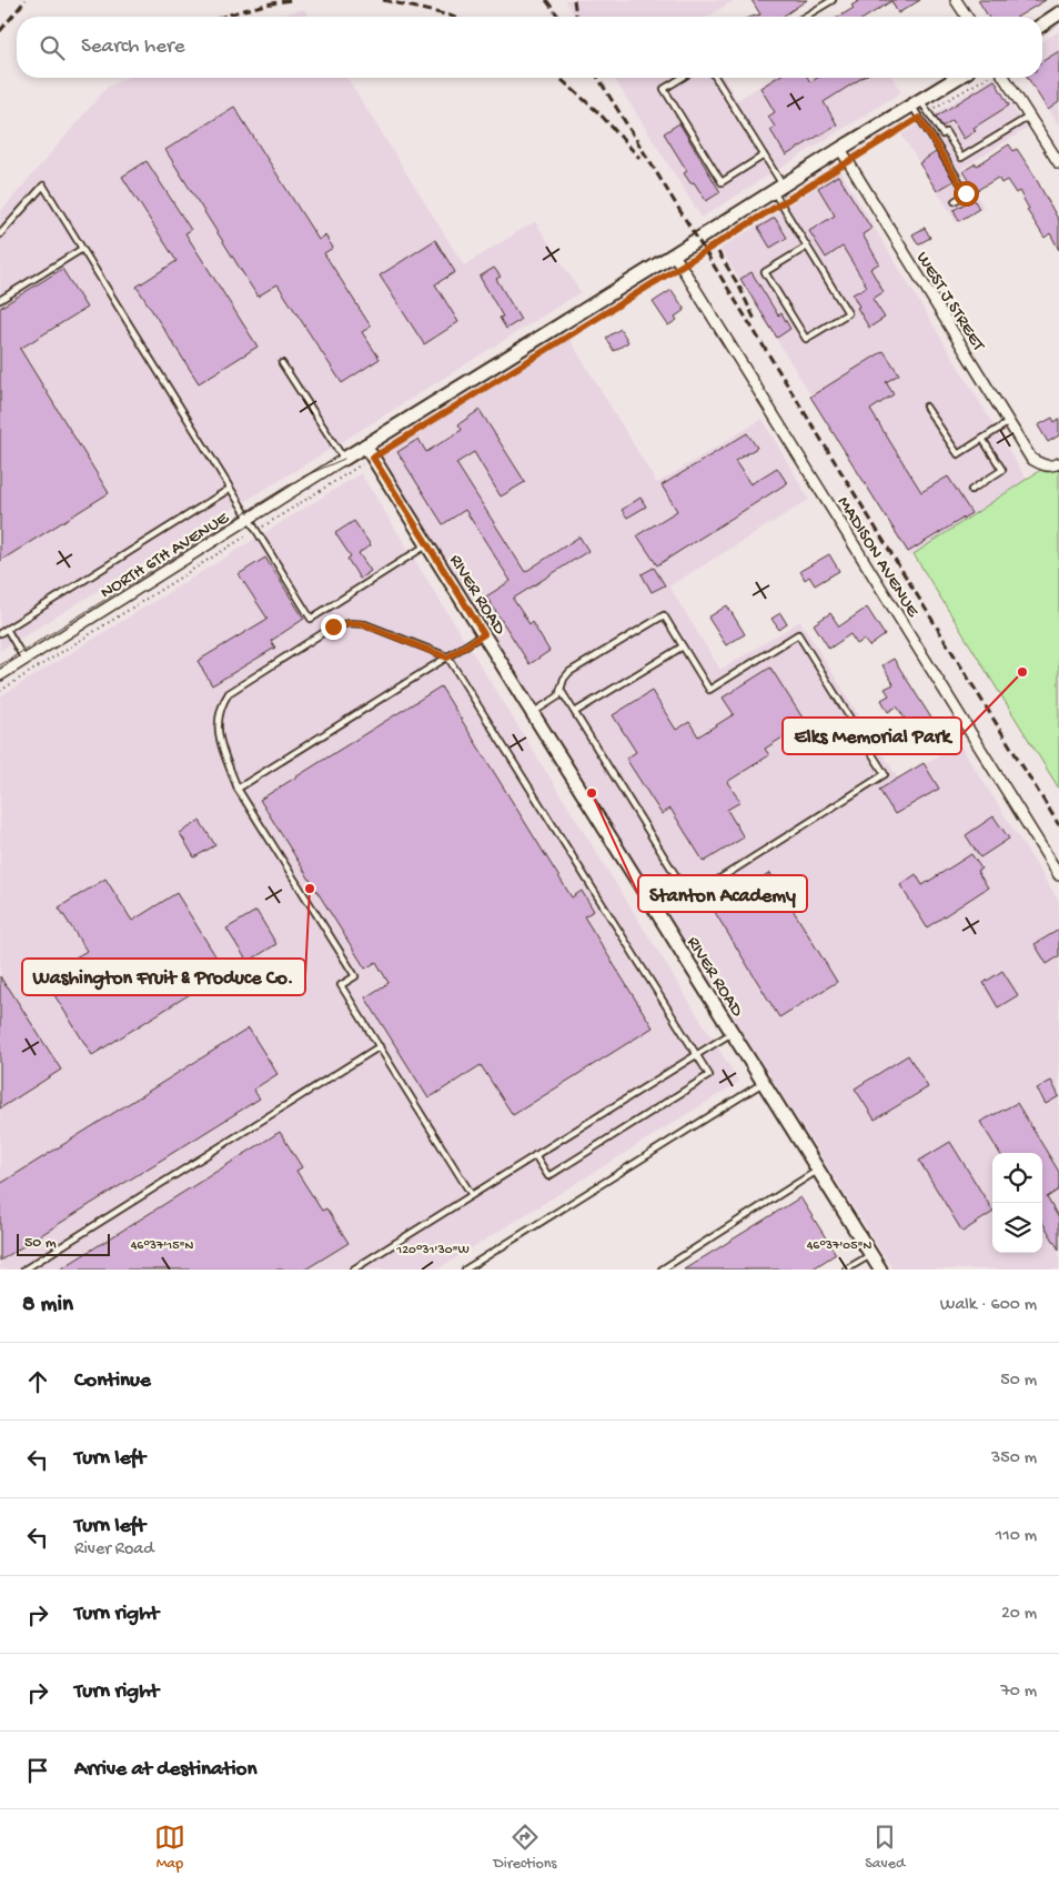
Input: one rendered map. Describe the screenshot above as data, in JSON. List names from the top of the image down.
{
  "streets": {
    "street": [
      "WEST J STREET",
      "NORTH 6TH AVENUE",
      "MADISON AVENUE",
      "RIVER ROAD"
    ]
  },
  "places": ["Elks Memorial Park", "Stanton Academy", "Washington Fruit & Produce Co."],
  "scale_bar": "50 m",
  "page": {
    "search": "Search here",
    "scale": "50 m",
    "heading": ["8 min", "Walk · 600 m"],
    "list": [
      ["Continue", "50 m"],
      ["Turn left", "350 m"],
      ["Turn left", "River Road", "110 m"],
      ["Turn right", "20 m"],
      ["Turn right", "70 m"],
      "Arrive at destination"
    ],
    "nav": ["Map", "Directions", "Saved"]
  },
  "coordinates": ["46°37'15\"N", "46°37'05\"N", "120°31'30\"W"]
}
